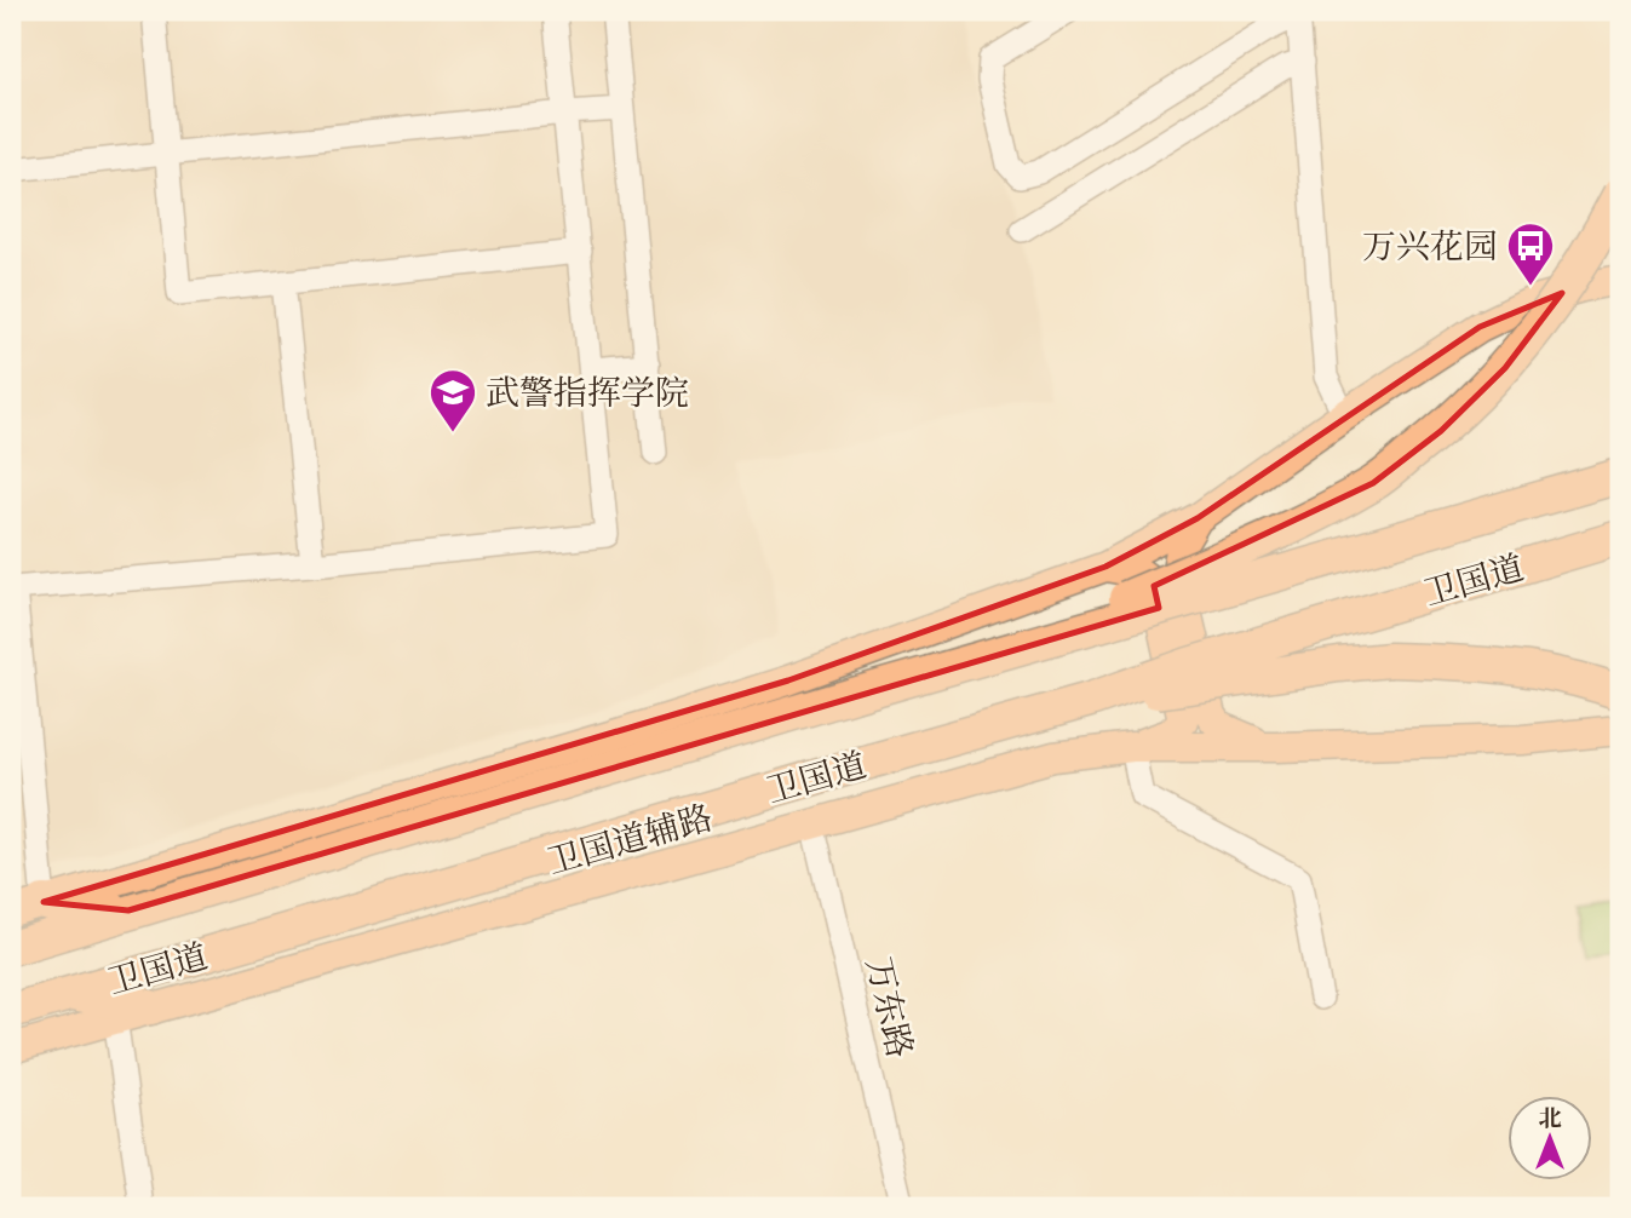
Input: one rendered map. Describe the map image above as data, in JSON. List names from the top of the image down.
{
  "streets": {
    "highway": ["卫国道"],
    "main road": ["卫国道辅路"],
    "street": ["万东路"]
  },
  "crossings": [
    ["卫国道辅路", "万东路"]
  ],
  "places": {
    "bus stop": ["万兴花园"],
    "school or university": ["武警指挥学院"]
  },
  "north": "top"
}
